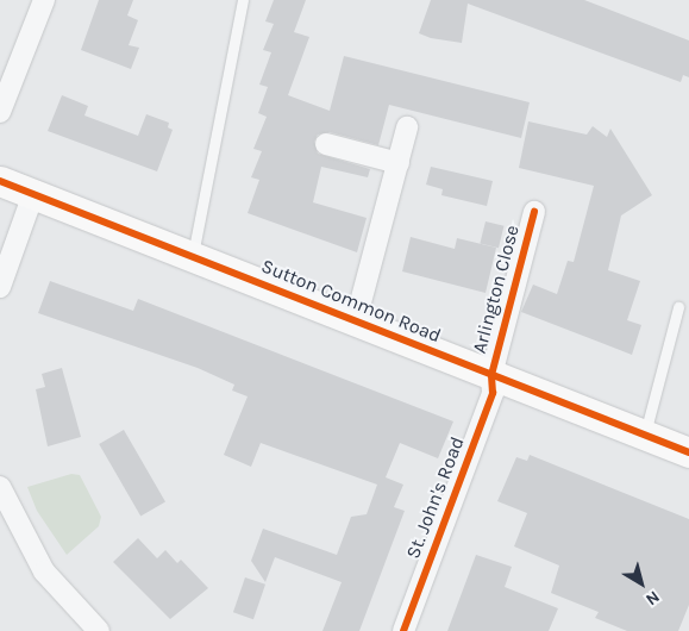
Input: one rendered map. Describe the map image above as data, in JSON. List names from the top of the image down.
{
  "streets": {
    "main road": ["Sutton Common Road"],
    "street": ["Arlington Close", "St. John's Road"]
  },
  "crossings": [
    ["Arlington Close", "Sutton Common Road"],
    ["Arlington Close", "St. John's Road"],
    ["Sutton Common Road", "St. John's Road"]
  ],
  "north": "bottom right"
}
